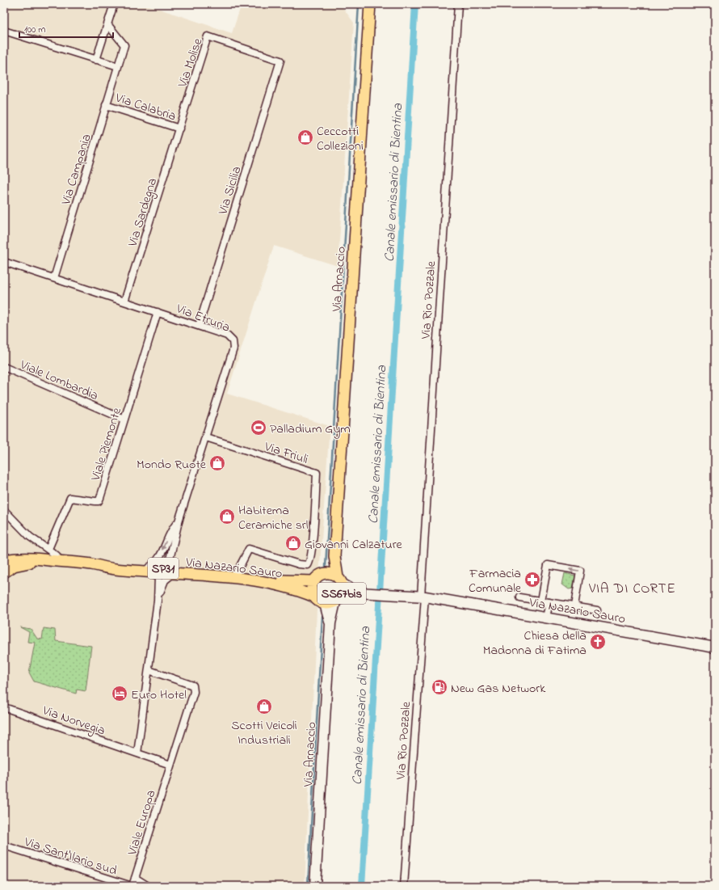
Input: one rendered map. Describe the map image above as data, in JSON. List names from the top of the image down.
{
  "streets": {
    "main road": [
      "Via Arnaccio",
      "Via Nazario Sauro",
      "SP31",
      "SS67bis"
    ],
    "street": [
      "Via Molise",
      "Via Calabria",
      "Via Campania",
      "Via Sicilia",
      "Via Sardegna",
      "Via Rio Pozzale",
      "Via Etruria",
      "Viale Lombardia",
      "Viale Piemonte",
      "Via Friuli",
      "Via Norvegia",
      "Viale Europa",
      "Via Sant'Ilario sud"
    ]
  },
  "crossings": [
    ["Via Molise", "Via Calabria"],
    ["Via Molise", "Via Sicilia"],
    ["Via Molise", "Via Sardegna"],
    ["Via Calabria", "Via Campania"],
    ["Via Calabria", "Via Sardegna"],
    ["Via Campania", "Via Etruria"],
    ["Via Sicilia", "Via Etruria"],
    ["Via Sardegna", "Via Etruria"],
    ["Via Arnaccio", "Via Nazario Sauro"],
    ["Via Arnaccio", "SS67bis"],
    ["Via Rio Pozzale", "Via Nazario Sauro"],
    ["Via Etruria", "Viale Piemonte"],
    ["Via Etruria", "Via Friuli"],
    ["Via Etruria", "Via Nazario Sauro"],
    ["Viale Lombardia", "Viale Piemonte"],
    ["Via Friuli", "Via Nazario Sauro"],
    ["Via Nazario Sauro", "SS67bis"],
    ["Viale Europa", "Via Sant'Ilario sud"]
  ],
  "districts": ["VIA DI CORTE"],
  "water": ["Canale emissario di Bientina"],
  "places": {
    "shop": [
      "Ceccotti Collezioni",
      "Mondo Ruote",
      "Habitema Ceramiche srl",
      "Giovanni Calzature",
      "Scotti Veicoli Industriali"
    ],
    "sports": ["Palladium Gym"],
    "pharmacy": ["Farmacia Comunale"],
    "church": ["Chiesa della Madonna di Fatima"],
    "fuel station": ["New Gas Network"],
    "hotel": ["Euro Hotel"]
  },
  "scale_bar": "100 m"
}
